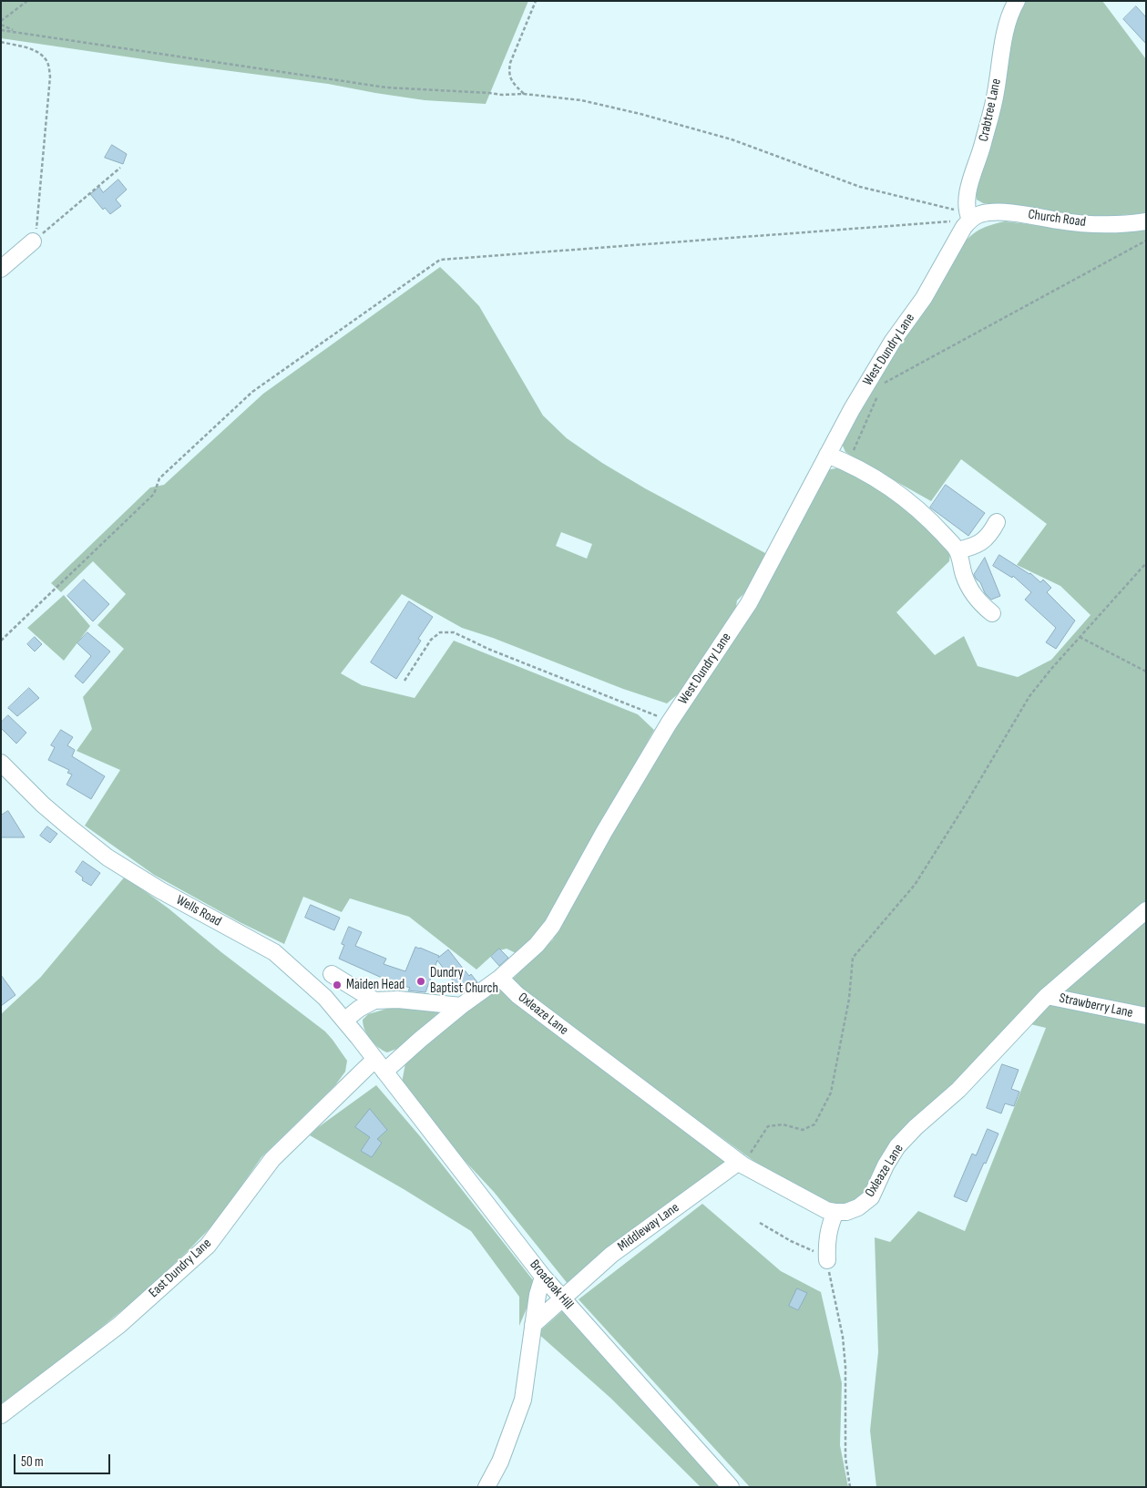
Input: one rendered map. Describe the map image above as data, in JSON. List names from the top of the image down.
{
  "streets": {
    "street": [
      "Crabtree Lane",
      "Church Road",
      "West Dundry Lane",
      "Wells Road",
      "Strawberry Lane",
      "Oxleaze Lane",
      "Middleway Lane",
      "East Dundry Lane",
      "Broadoak Hill"
    ]
  },
  "crossings": [
    ["Crabtree Lane", "Church Road"],
    ["Crabtree Lane", "West Dundry Lane"],
    ["Church Road", "West Dundry Lane"],
    ["West Dundry Lane", "Wells Road"],
    ["West Dundry Lane", "Oxleaze Lane"],
    ["West Dundry Lane", "East Dundry Lane"],
    ["West Dundry Lane", "Broadoak Hill"],
    ["Wells Road", "East Dundry Lane"],
    ["Wells Road", "Broadoak Hill"],
    ["Strawberry Lane", "Oxleaze Lane"],
    ["Oxleaze Lane", "Middleway Lane"],
    ["Middleway Lane", "Broadoak Hill"],
    ["East Dundry Lane", "Broadoak Hill"]
  ],
  "places": ["Dundry Baptist Church", "Maiden Head"],
  "scale_bar": "50 m"
}
